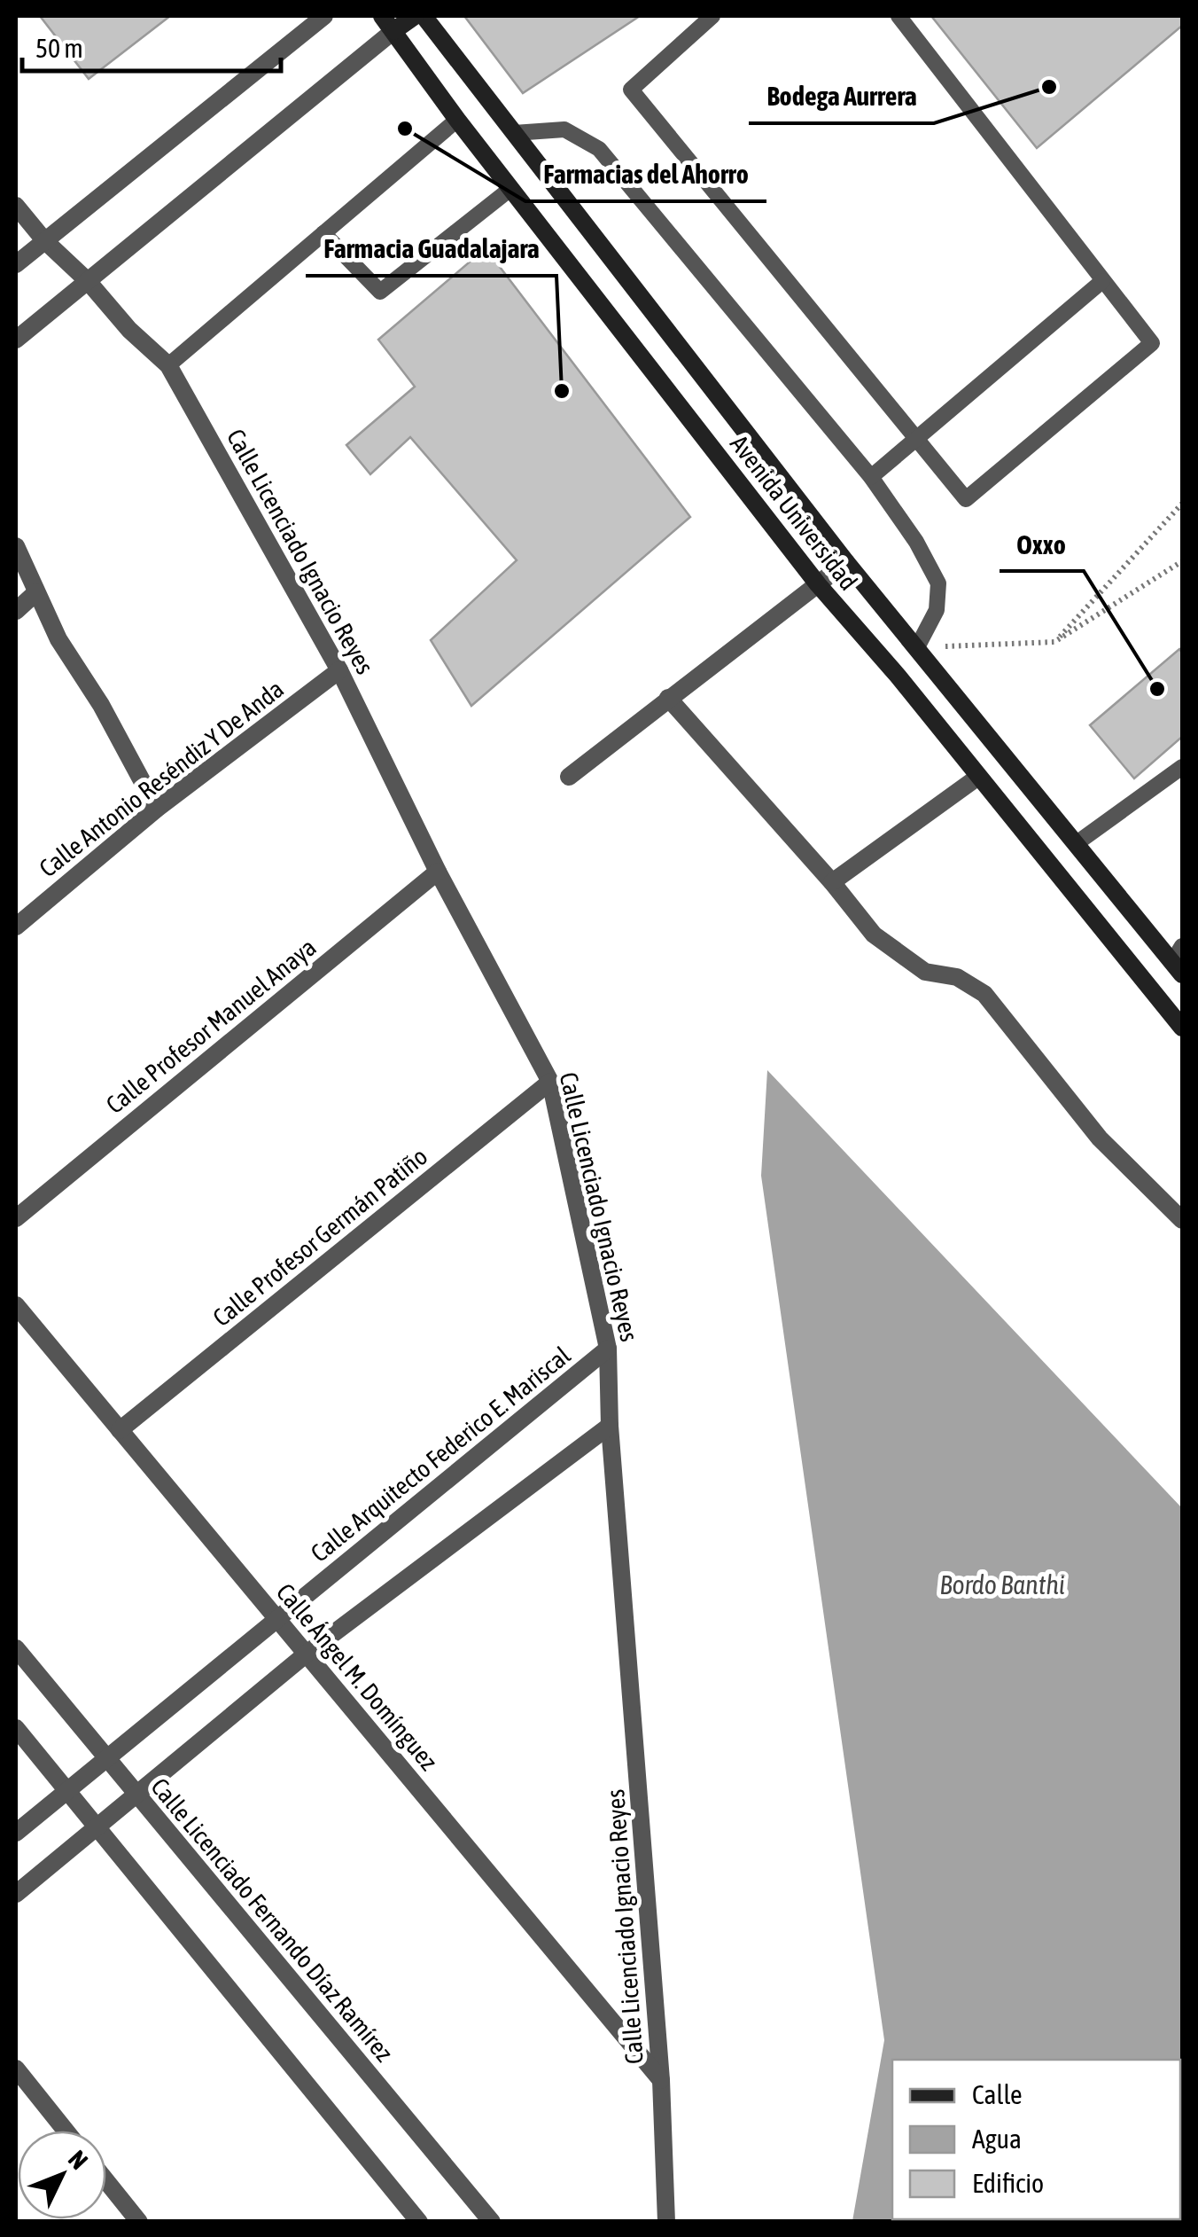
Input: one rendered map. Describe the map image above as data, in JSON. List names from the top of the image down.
{
  "streets": {
    "main road": ["Avenida Universidad"],
    "street": [
      "Calle Licenciado Ignacio Reyes",
      "Calle Antonio Reséndiz Y De Anda",
      "Calle Profesor Manuel Anaya",
      "Calle Profesor Germán Patiño",
      "Calle Arquitecto Federico E. Mariscal",
      "Calle Ángel M. Domínguez",
      "Calle Licenciado Fernando Díaz Ramírez"
    ]
  },
  "crossings": [
    ["Calle Licenciado Ignacio Reyes", "Calle Antonio Reséndiz Y De Anda"],
    ["Calle Licenciado Ignacio Reyes", "Calle Profesor Manuel Anaya"],
    ["Calle Licenciado Ignacio Reyes", "Calle Profesor Germán Patiño"],
    ["Calle Licenciado Ignacio Reyes", "Calle Arquitecto Federico E. Mariscal"],
    ["Calle Licenciado Ignacio Reyes", "Calle Ángel M. Domínguez"],
    ["Calle Profesor Germán Patiño", "Calle Ángel M. Domínguez"],
    ["Calle Arquitecto Federico E. Mariscal", "Calle Ángel M. Domínguez"],
    ["Calle Arquitecto Federico E. Mariscal", "Calle Licenciado Fernando Díaz Ramírez"]
  ],
  "water": ["Bordo Banthi"],
  "places": [
    "Bodega Aurrera",
    "Farmacias del Ahorro",
    "Farmacia Guadalajara",
    "Oxxo"
  ],
  "legend": ["Calle", "Agua", "Edificio"],
  "scale_bar": "50 m",
  "north": "top right"
}
